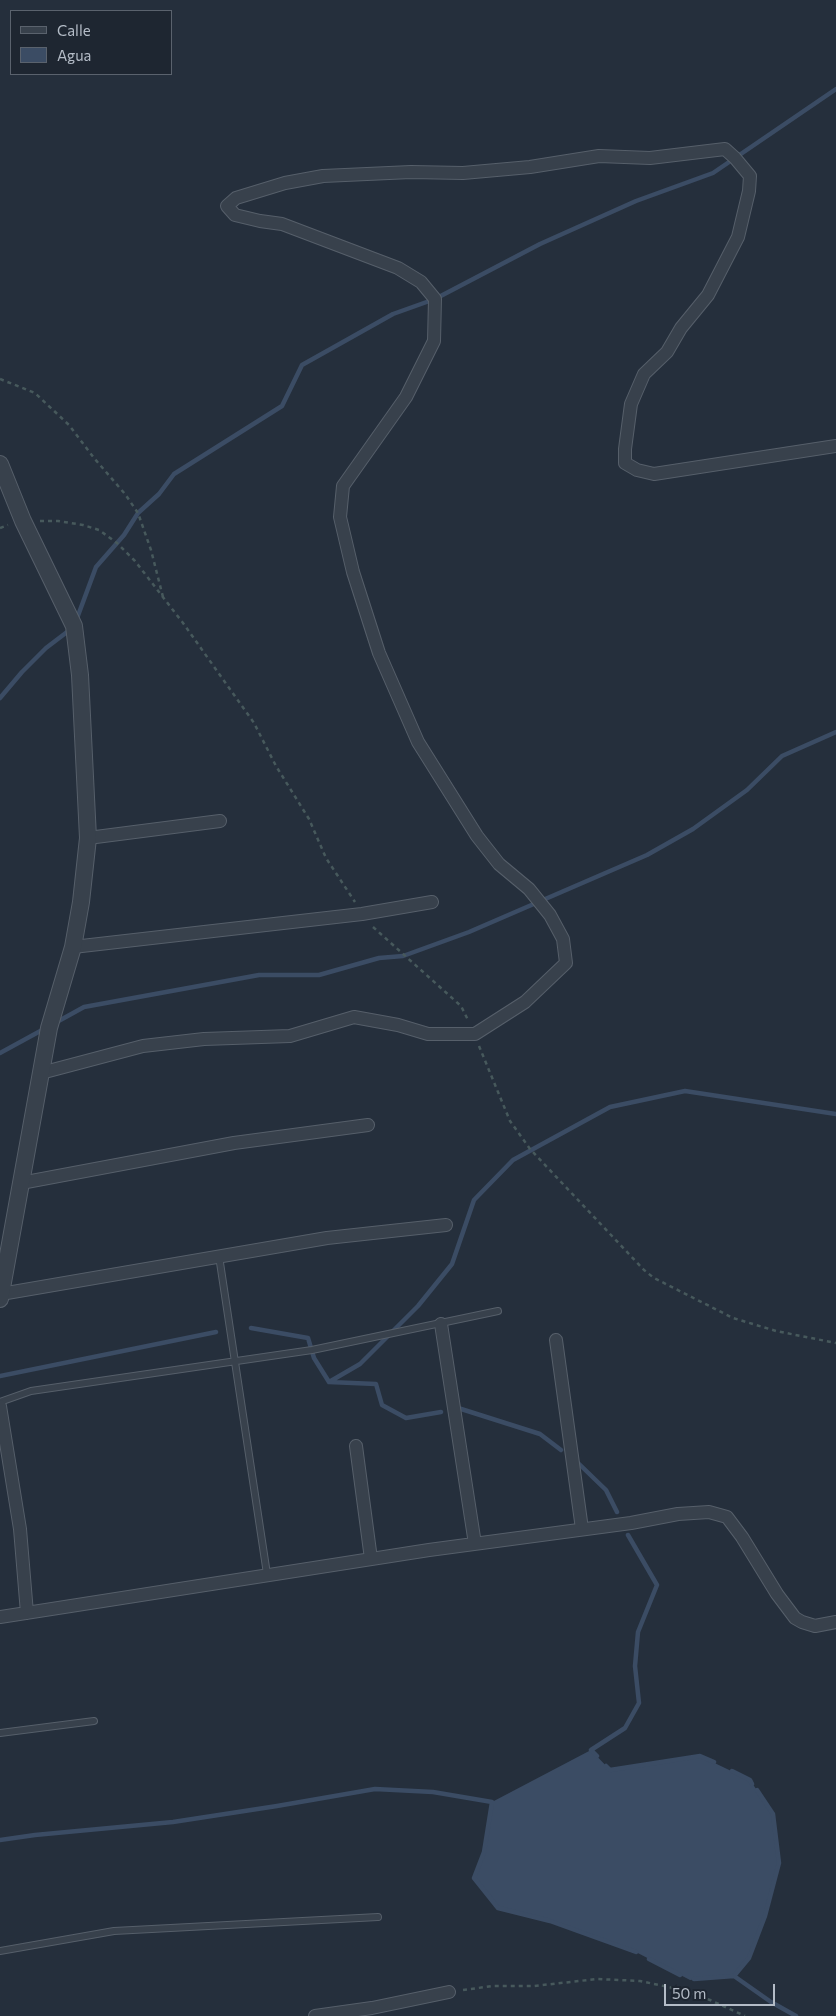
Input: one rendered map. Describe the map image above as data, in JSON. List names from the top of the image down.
{
  "legend": ["Calle", "Agua"],
  "scale_bar": "50 m"
}
